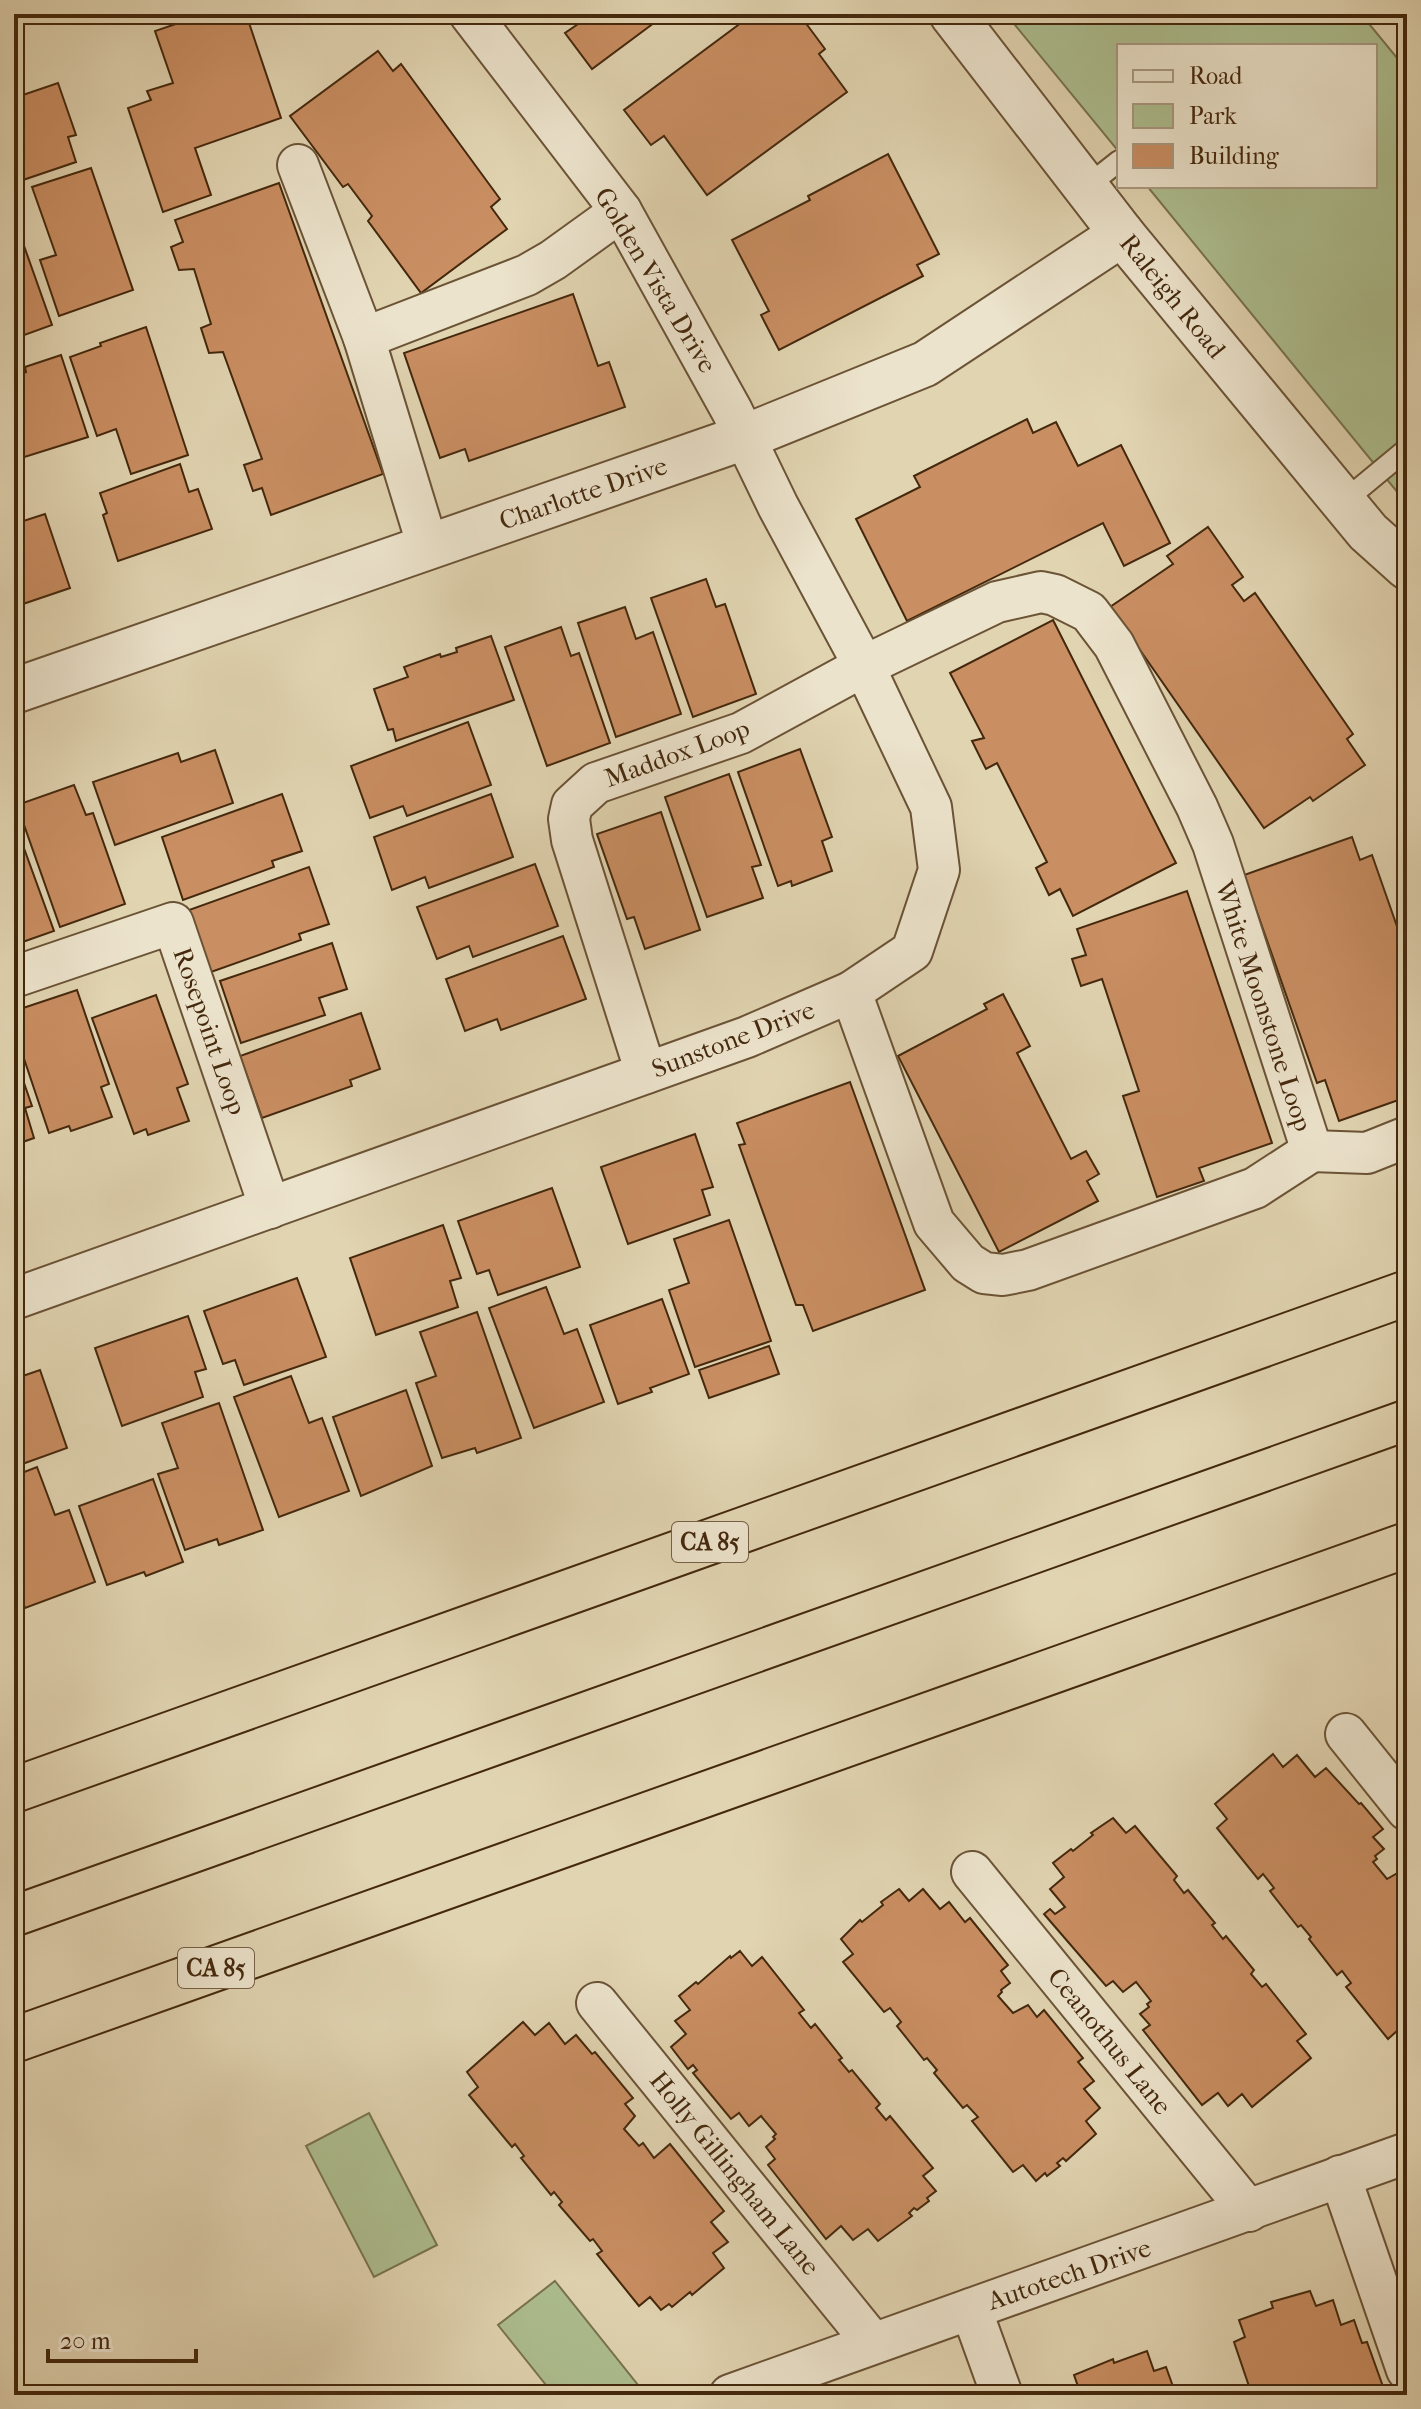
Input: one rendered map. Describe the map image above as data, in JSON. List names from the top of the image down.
{
  "streets": {
    "highway": ["CA 85"],
    "street": [
      "Golden Vista Drive",
      "Raleigh Road",
      "Charlotte Drive",
      "Maddox Loop",
      "White Moonstone Loop",
      "Rosepoint Loop",
      "Sunstone Drive",
      "Ceanothus Lane",
      "Holly Gillingham Lane",
      "Autotech Drive"
    ]
  },
  "crossings": [
    ["Golden Vista Drive", "Charlotte Drive"],
    ["Golden Vista Drive", "Sunstone Drive"],
    ["Raleigh Road", "Charlotte Drive"],
    ["Charlotte Drive", "Sunstone Drive"],
    ["Maddox Loop", "White Moonstone Loop"],
    ["Maddox Loop", "Sunstone Drive"],
    ["White Moonstone Loop", "Sunstone Drive"],
    ["Rosepoint Loop", "Sunstone Drive"],
    ["Ceanothus Lane", "Autotech Drive"],
    ["Holly Gillingham Lane", "Autotech Drive"]
  ],
  "legend": ["Road", "Park", "Building"],
  "scale_bar": "20 m"
}
